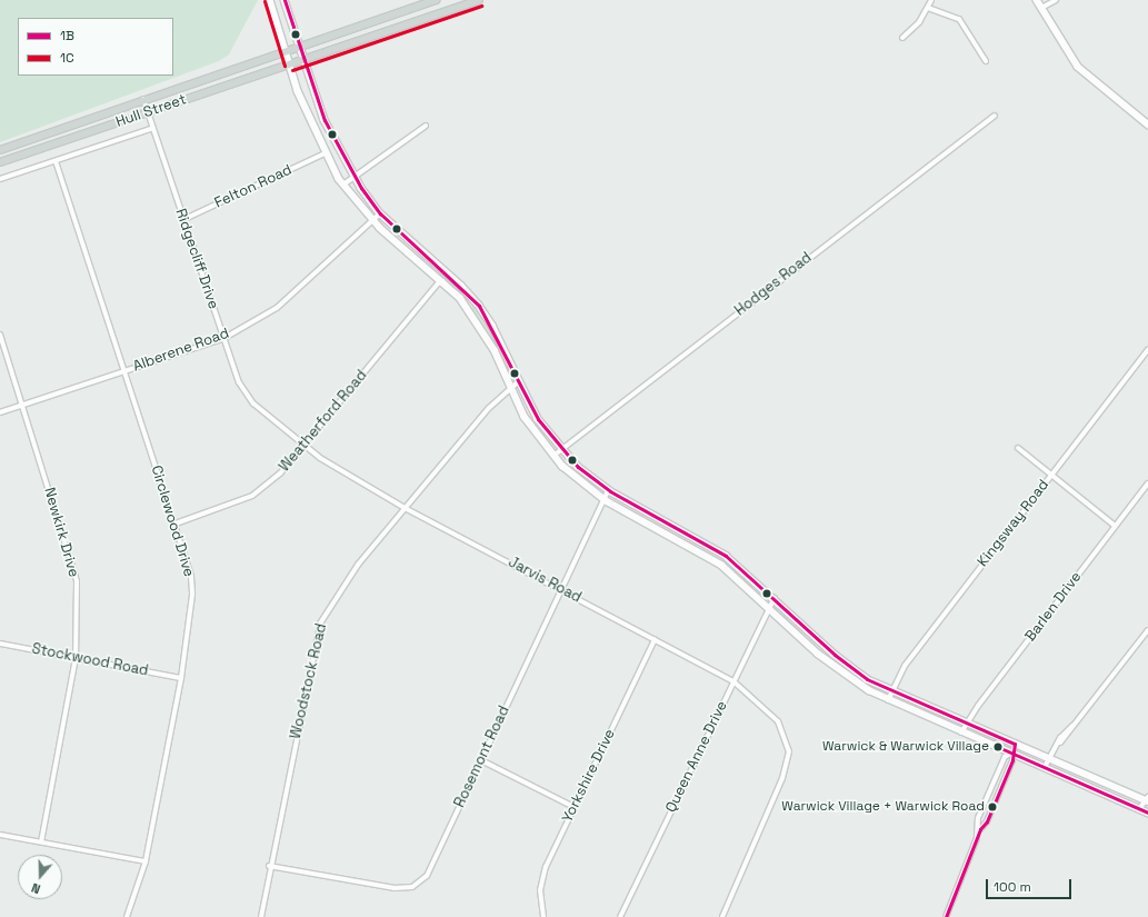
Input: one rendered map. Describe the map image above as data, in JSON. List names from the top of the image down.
{
  "streets": {
    "main road": ["Hull Street"],
    "street": [
      "Felton Road",
      "Ridgecliff Drive",
      "Hodges Road",
      "Alberene Road",
      "Weatherford Road",
      "Circlewood Drive",
      "Kingsway Road",
      "Newkirk Drive",
      "Jarvis Road",
      "Barlen Drive",
      "Stockwood Road",
      "Woodstock Road",
      "Rosemont Road",
      "Queen Anne Drive",
      "Yorkshire Drive"
    ]
  },
  "crossings": [
    ["Hull Street", "Ridgecliff Drive"],
    ["Felton Road", "Ridgecliff Drive"],
    ["Ridgecliff Drive", "Alberene Road"],
    ["Ridgecliff Drive", "Weatherford Road"],
    ["Ridgecliff Drive", "Jarvis Road"],
    ["Alberene Road", "Circlewood Drive"],
    ["Alberene Road", "Newkirk Drive"],
    ["Weatherford Road", "Circlewood Drive"],
    ["Weatherford Road", "Jarvis Road"],
    ["Circlewood Drive", "Stockwood Road"],
    ["Newkirk Drive", "Stockwood Road"],
    ["Jarvis Road", "Woodstock Road"],
    ["Jarvis Road", "Rosemont Road"],
    ["Jarvis Road", "Queen Anne Drive"],
    ["Jarvis Road", "Yorkshire Drive"],
    ["Woodstock Road", "Rosemont Road"]
  ],
  "places": ["Warwick & Warwick Village", "Warwick Village + Warwick Road"],
  "lines": ["transit line 1B", "transit line 1C"],
  "legend": ["1B", "1C"],
  "scale_bar": "100 m",
  "north": "bottom"
}
